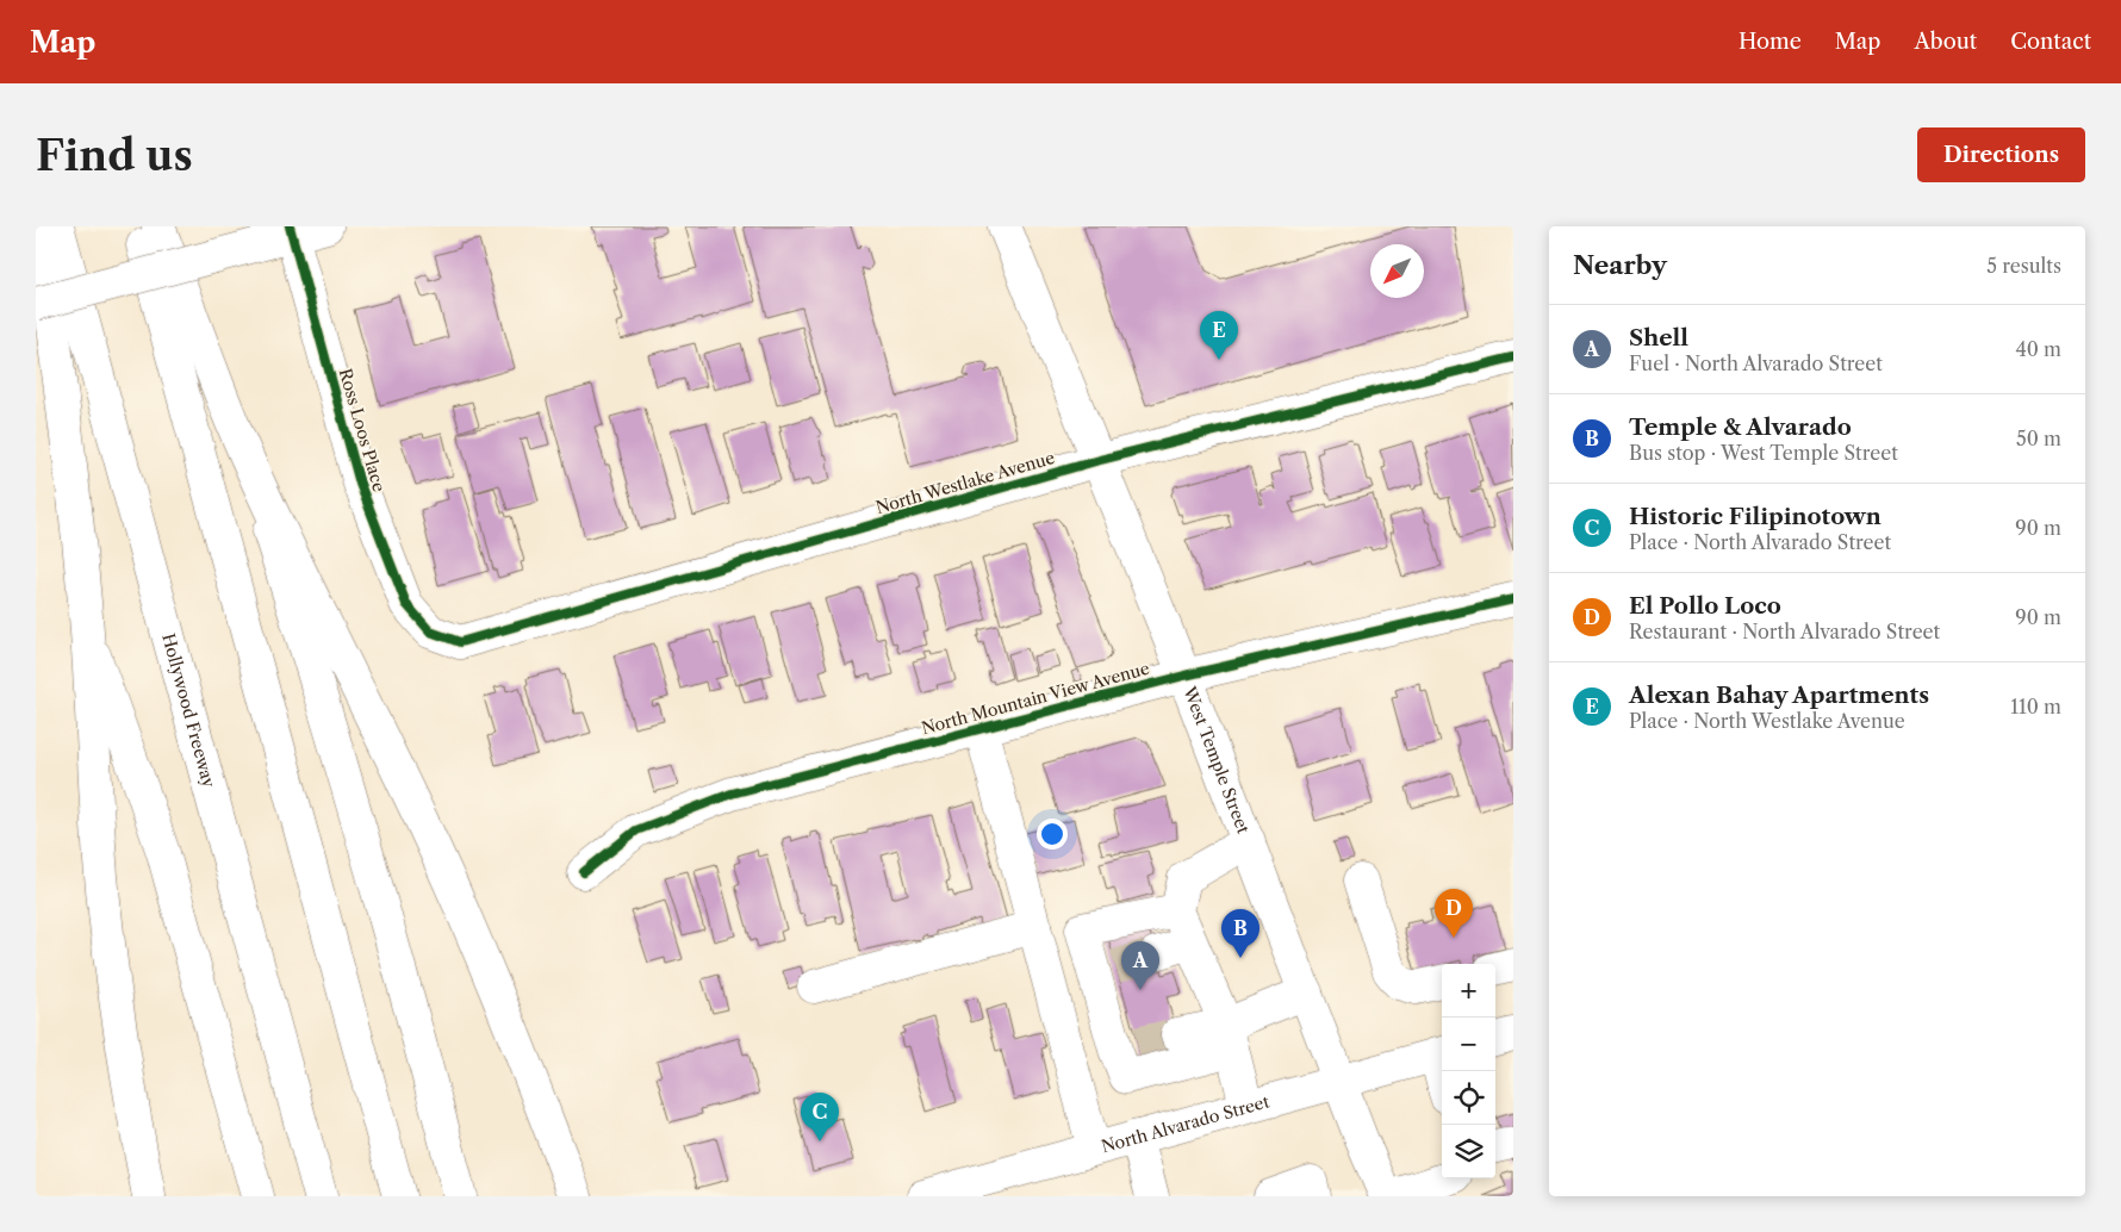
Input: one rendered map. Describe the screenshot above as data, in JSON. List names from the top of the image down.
{
  "streets": {
    "main road": [
      "Ross Loos Place",
      "North Westlake Avenue",
      "North Mountain View Avenue",
      "Hollywood Freeway",
      "West Temple Street",
      "North Alvarado Street"
    ]
  },
  "crossings": [
    ["Ross Loos Place", "North Westlake Avenue"],
    ["North Westlake Avenue", "West Temple Street"],
    ["North Mountain View Avenue", "West Temple Street"],
    ["West Temple Street", "North Alvarado Street"]
  ],
  "north": "bottom left",
  "page": {
    "header": "Map",
    "nav": [
      "Home",
      "Map",
      "About",
      "Contact"
    ],
    "buttons": "Directions",
    "title": "Find us",
    "heading": ["Nearby", "5 results"],
    "list": [
      {
        "mark": "A",
        "name": "Shell",
        "note": "Fuel · North Alvarado Street",
        "value": "40 m"
      },
      {
        "mark": "B",
        "name": "Temple & Alvarado",
        "note": "Bus stop · West Temple Street",
        "value": "50 m"
      },
      {
        "mark": "C",
        "name": "Historic Filipinotown",
        "note": "Place · North Alvarado Street",
        "value": "90 m"
      },
      {
        "mark": "D",
        "name": "El Pollo Loco",
        "note": "Restaurant · North Alvarado Street",
        "value": "90 m"
      },
      {
        "mark": "E",
        "name": "Alexan Bahay Apartments",
        "note": "Place · North Westlake Avenue",
        "value": "110 m"
      }
    ],
    "pins": [
      "E",
      "D",
      "B",
      "A",
      "C"
    ],
    "map_buttons": ["+", "−"]
  }
}
